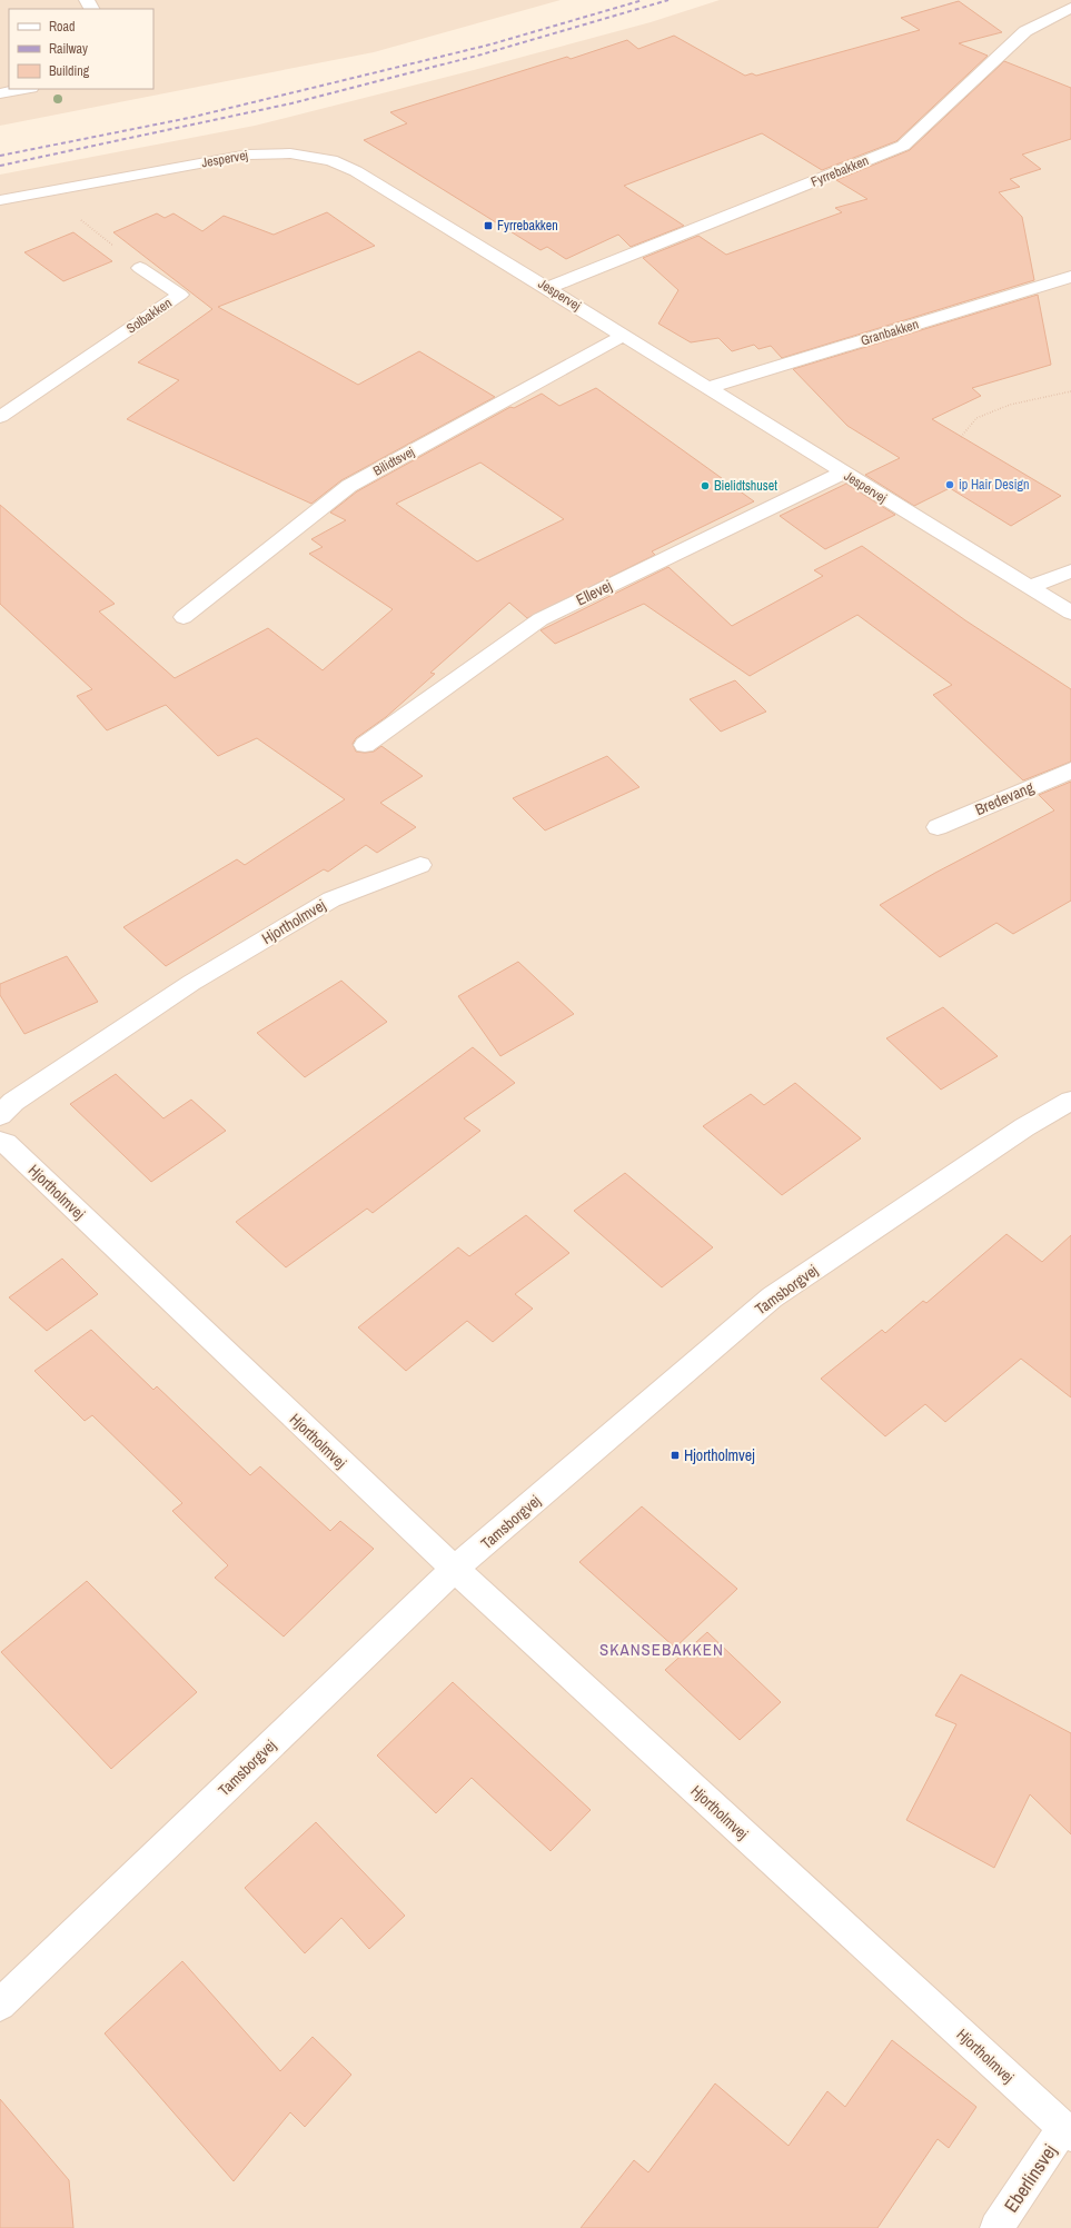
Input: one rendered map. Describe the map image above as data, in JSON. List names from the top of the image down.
{
  "streets": {
    "street": [
      "Jespervej",
      "Fyrrebakken",
      "Solbakken",
      "Granbakken",
      "Bilidtsvej",
      "Ellevej",
      "Bredevang",
      "Hjortholmvej",
      "Tamsborgvej",
      "Eberlinsvej"
    ]
  },
  "crossings": [
    ["Jespervej", "Fyrrebakken"],
    ["Jespervej", "Granbakken"],
    ["Jespervej", "Bilidtsvej"],
    ["Jespervej", "Ellevej"],
    ["Hjortholmvej", "Tamsborgvej"],
    ["Hjortholmvej", "Eberlinsvej"]
  ],
  "districts": ["SKANSEBAKKEN"],
  "places": {
    "transit": ["Fyrrebakken", "Hjortholmvej"],
    "other": ["ip Hair Design", "Bielidtshuset"]
  },
  "legend": ["Road", "Railway", "Building"]
}
